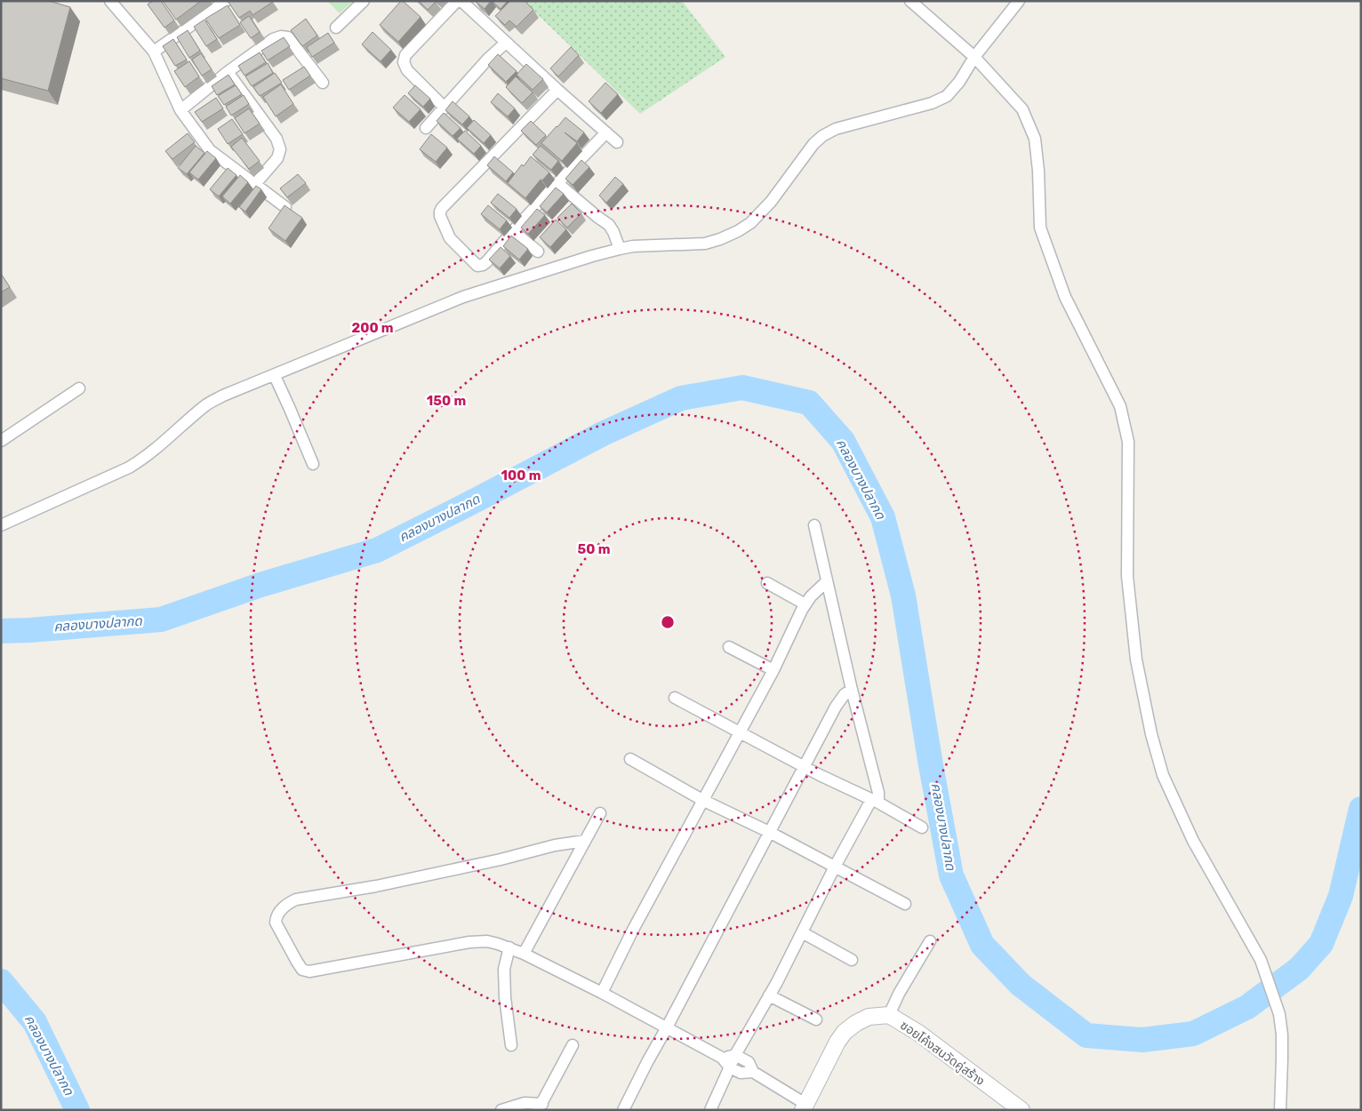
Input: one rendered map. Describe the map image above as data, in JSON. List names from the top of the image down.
{
  "streets": {
    "street": ["ซอยโค้งสนวัดคู่สร้าง"]
  },
  "water": ["คลองบางปลากด"],
  "rings": [
    "200 m",
    "150 m",
    "100 m",
    "50 m"
  ]
}
